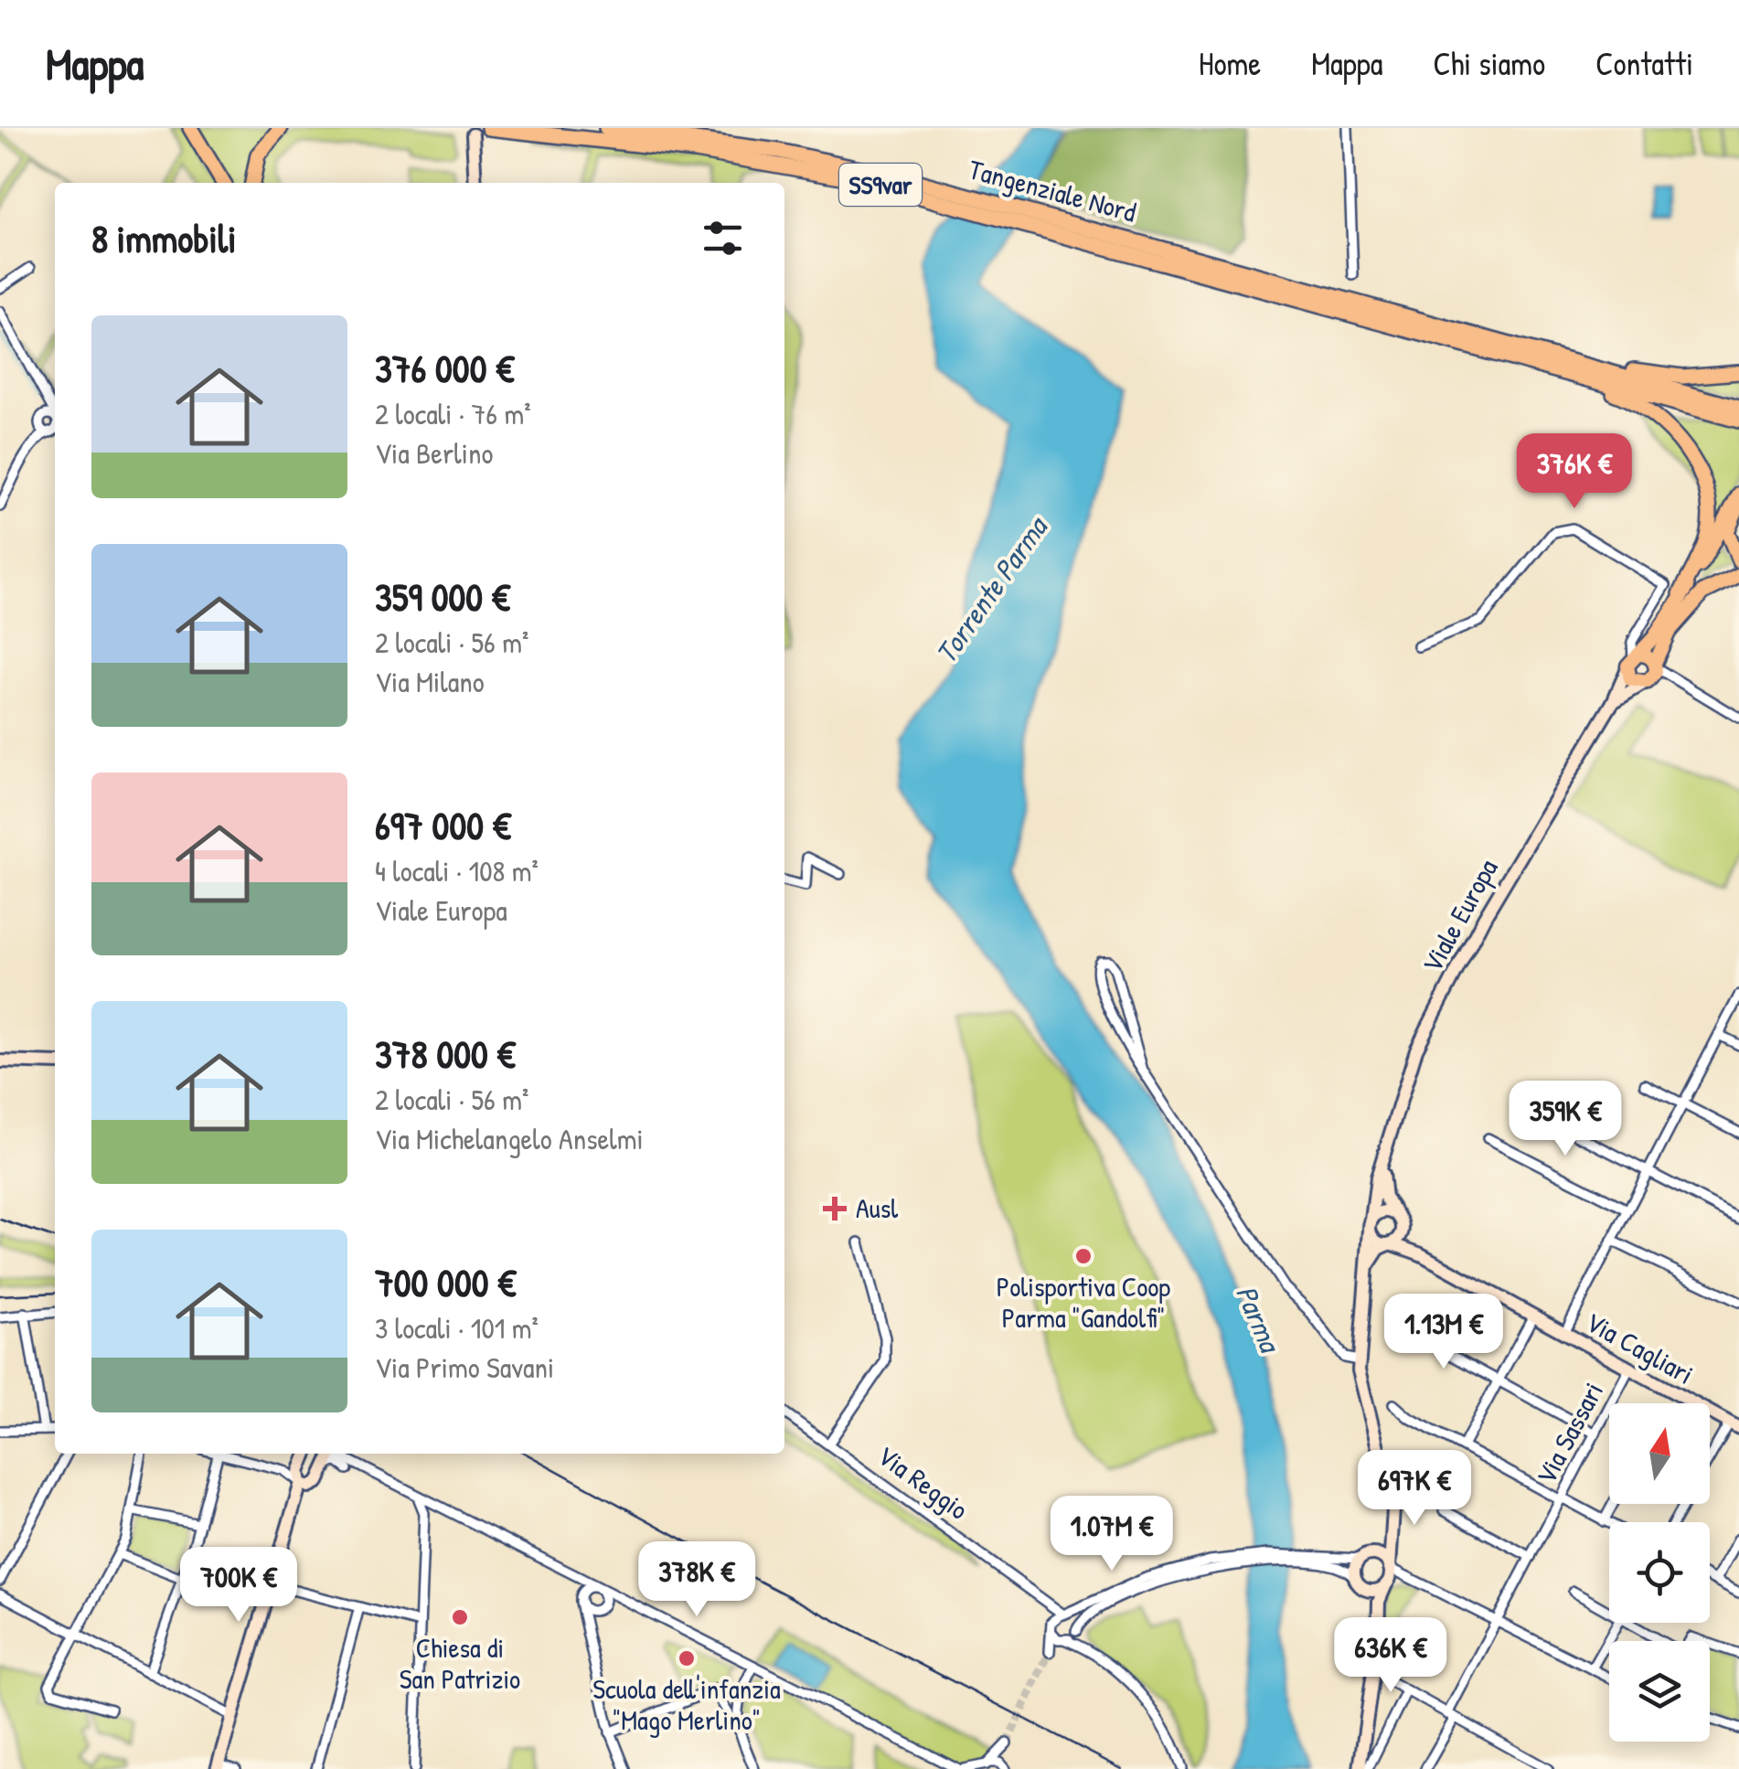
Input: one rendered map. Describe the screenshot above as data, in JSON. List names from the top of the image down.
{
  "streets": {
    "highway": ["SS9var", "Tangenziale Nord"],
    "main road": ["Viale Europa", "Via Cagliari"],
    "street": ["Via Sassari", "Via Reggio"]
  },
  "crossings": [
    ["SS9var", "Tangenziale Nord"],
    ["Viale Europa", "Via Cagliari"],
    ["Via Cagliari", "Via Sassari"]
  ],
  "water": ["Torrente Parma", "Parma"],
  "places": {
    "health": ["Ausl"],
    "other": ["Polisportiva Coop Parma \"Gandolfi\"", "Chiesa di San Patrizio", "Scuola dell'infanzia \"Mago Merlino\""]
  },
  "north": "top",
  "page": {
    "header": "Mappa",
    "nav": [
      "Home",
      "Mappa",
      "Chi siamo",
      "Contatti"
    ],
    "heading": "8 immobili",
    "list": [
      {
        "name": "376 000 €",
        "note": "2 locali · 76 m² · Via Berlino"
      },
      {
        "name": "359 000 €",
        "note": "2 locali · 56 m² · Via Milano"
      },
      {
        "name": "697 000 €",
        "note": "4 locali · 108 m² · Viale Europa"
      },
      {
        "name": "378 000 €",
        "note": "2 locali · 56 m² · Via Michelangelo Anselmi"
      },
      {
        "name": "700 000 €",
        "note": "3 locali · 101 m² · Via Primo Savani"
      }
    ],
    "price": [
      "376K €",
      "359K €",
      "1.13M €",
      "697K €",
      "1.07M €",
      "378K €",
      "700K €",
      "636K €"
    ]
  }
}
